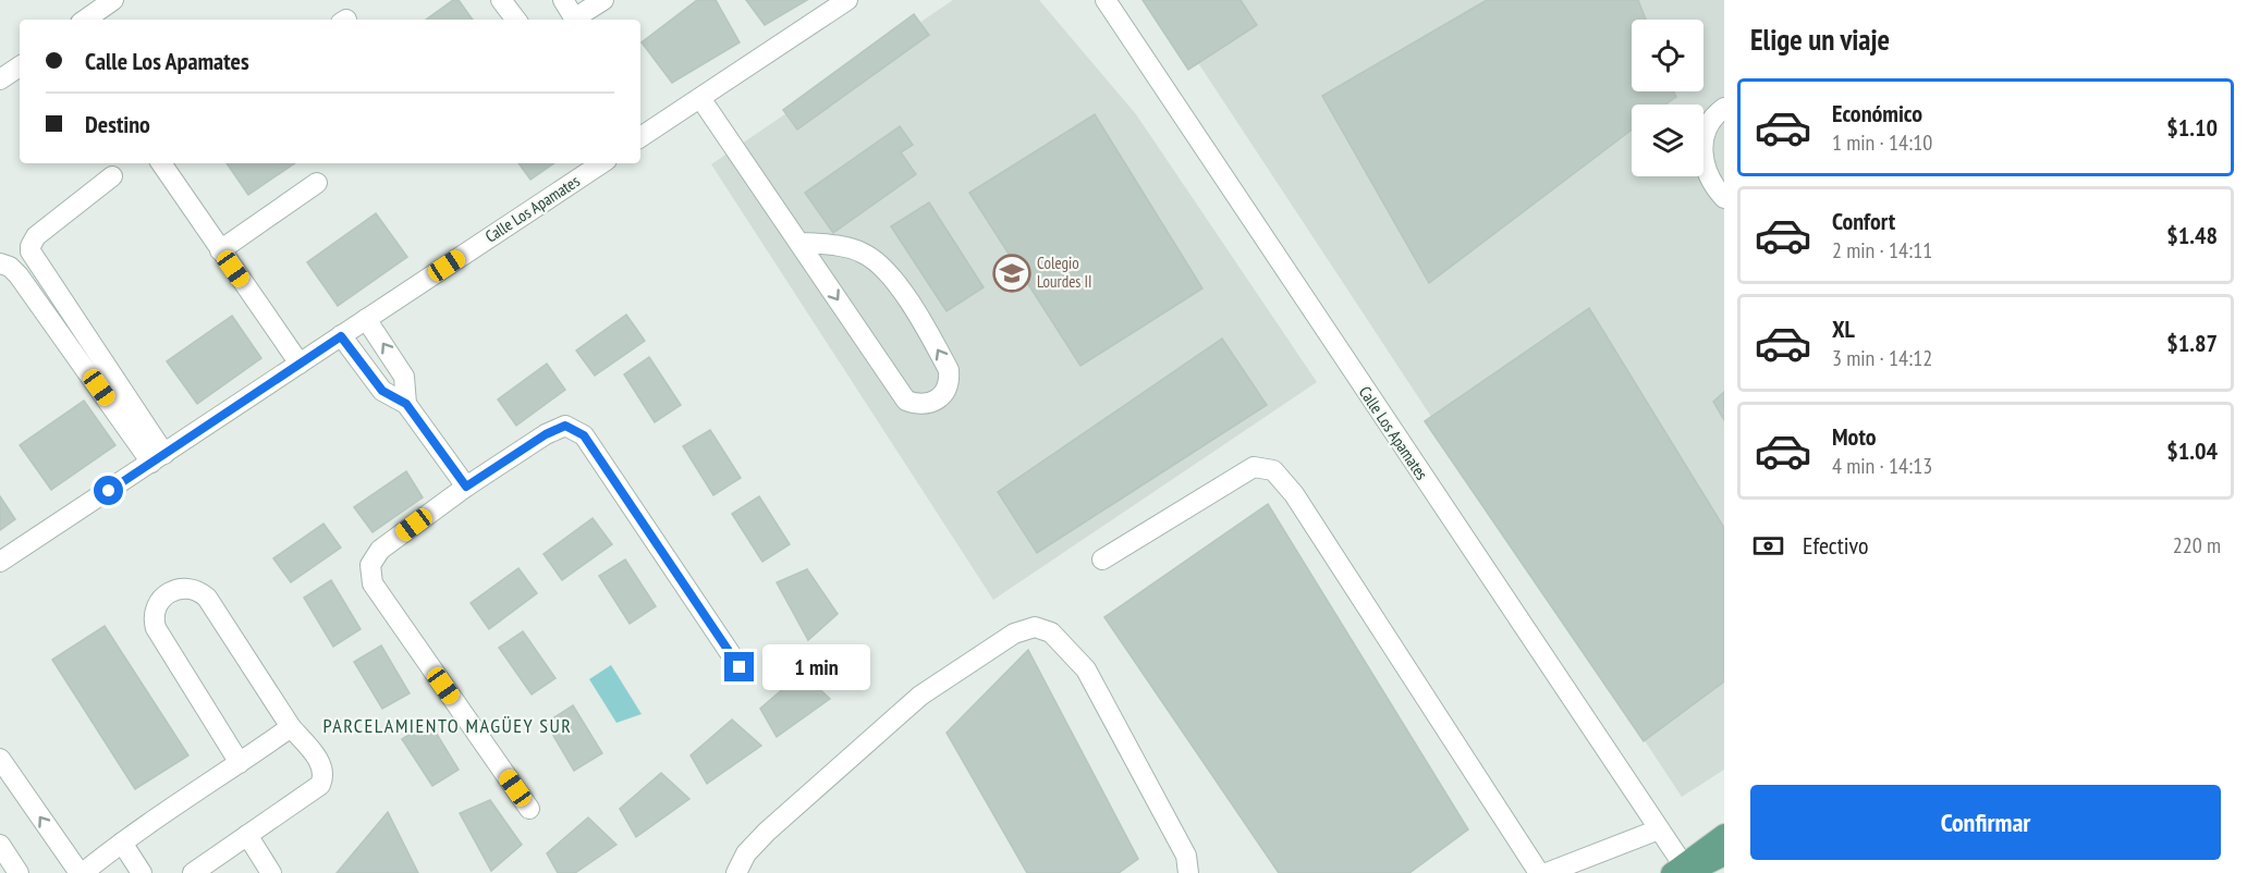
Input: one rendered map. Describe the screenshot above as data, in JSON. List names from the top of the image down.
{
  "streets": {
    "street": ["Calle Los Apamates"]
  },
  "districts": ["PARCELAMIENTO MAGÜEY SUR"],
  "places": {
    "school or university": ["Colegio Lourdes II"]
  },
  "page": {
    "heading": "Elige un viaje",
    "banner": ["Calle Los Apamates", "Destino"],
    "list": [
      {
        "name": "Económico",
        "note": "1 min · 14:10",
        "value": "$1.10"
      },
      {
        "name": "Confort",
        "note": "2 min · 14:11",
        "value": "$1.48"
      },
      {
        "name": "XL",
        "note": "3 min · 14:12",
        "value": "$1.87"
      },
      {
        "name": "Moto",
        "note": "4 min · 14:13",
        "value": "$1.04"
      }
    ],
    "pay": ["Efectivo", "220 m"],
    "bubble": "1 min",
    "buttons": "Confirmar"
  }
}
